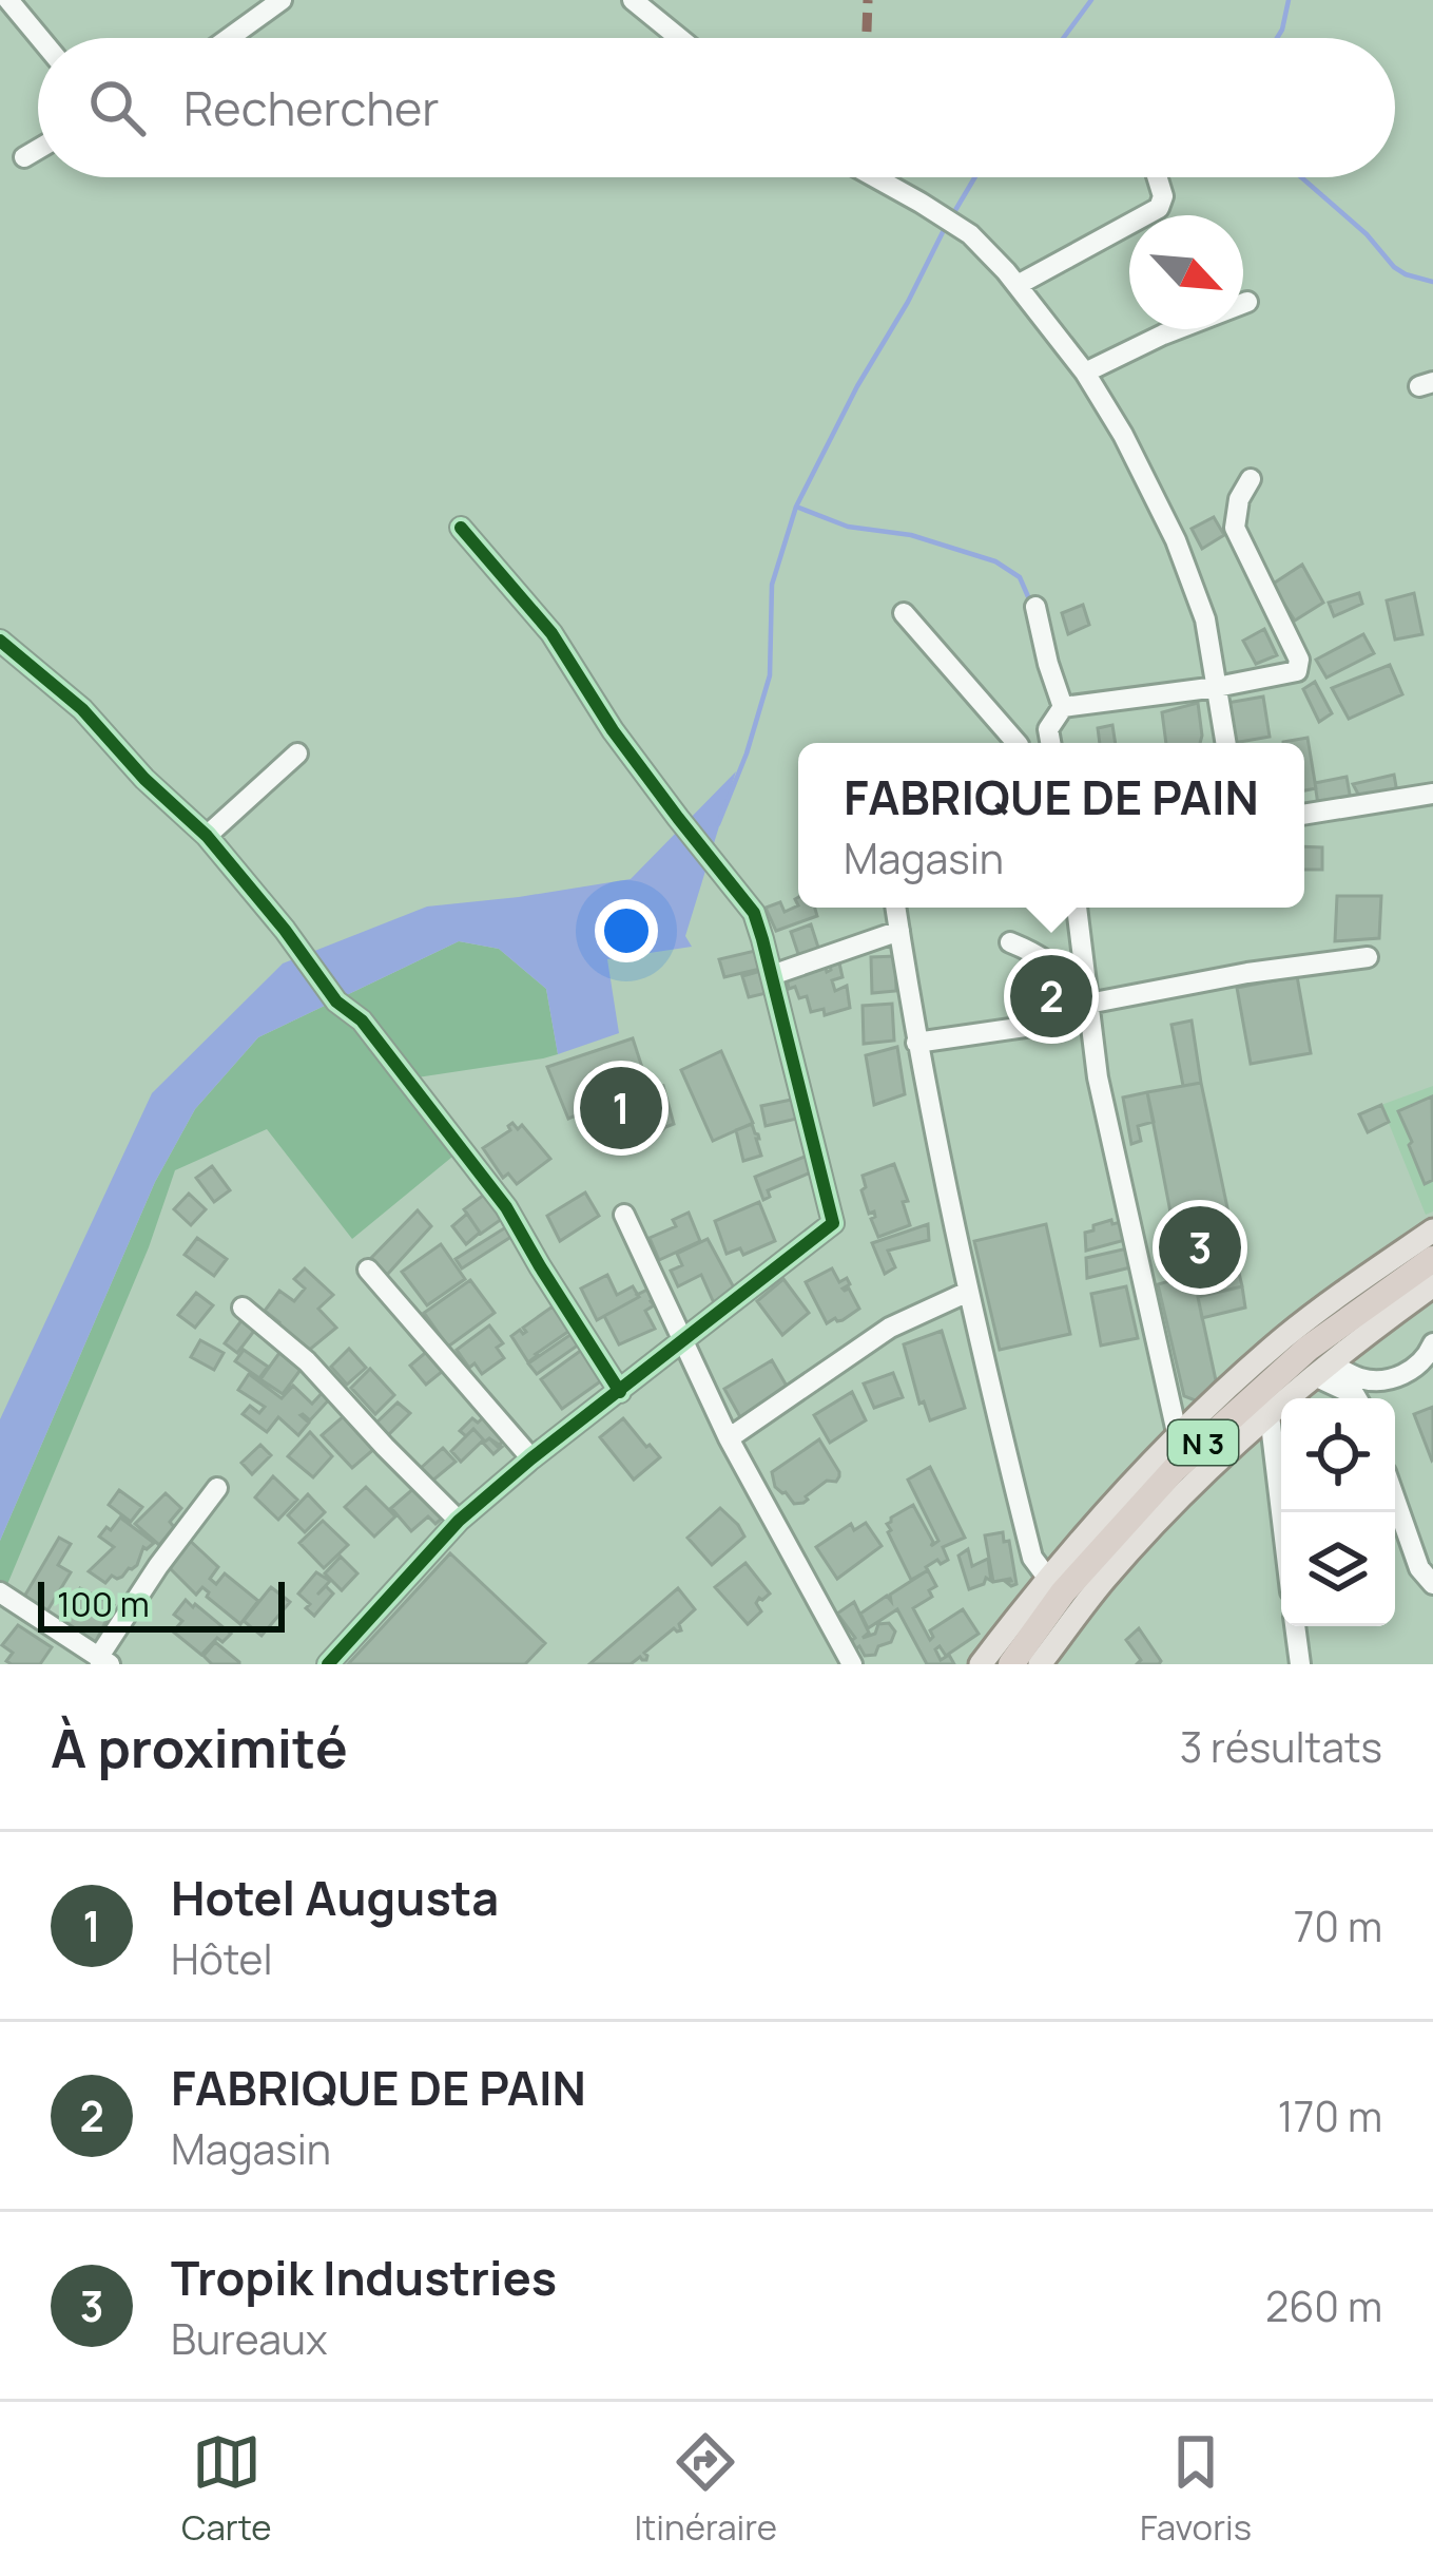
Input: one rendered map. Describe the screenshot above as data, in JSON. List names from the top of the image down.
{
  "streets": {
    "highway": ["N 3"]
  },
  "scale_bar": "100 m",
  "north": "bottom right",
  "page": {
    "search": "Rechercher",
    "popup": ["FABRIQUE DE PAIN", "Magasin"],
    "pins": ["2", "1", "3"],
    "scale": "100 m",
    "heading": ["À proximité", "3 résultats"],
    "list": [
      {
        "mark": "1",
        "name": "Hotel Augusta",
        "note": "Hôtel",
        "value": "70 m"
      },
      {
        "mark": "2",
        "name": "FABRIQUE DE PAIN",
        "note": "Magasin",
        "value": "170 m"
      },
      {
        "mark": "3",
        "name": "Tropik Industries",
        "note": "Bureaux",
        "value": "260 m"
      }
    ],
    "nav": ["Carte", "Itinéraire", "Favoris"]
  }
}
